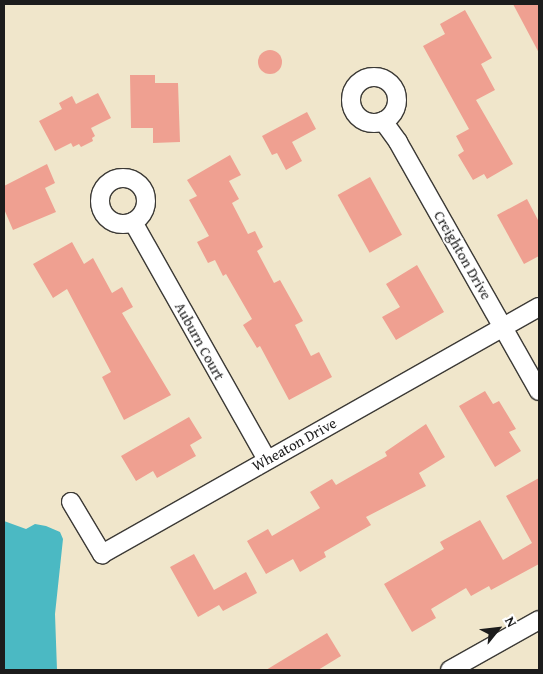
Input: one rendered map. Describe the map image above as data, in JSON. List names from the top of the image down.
{
  "streets": {
    "street": ["Creighton Drive", "Auburn Court", "Wheaton Drive"]
  },
  "crossings": [
    ["Creighton Drive", "Wheaton Drive"],
    ["Auburn Court", "Wheaton Drive"]
  ],
  "north": "top right"
}
